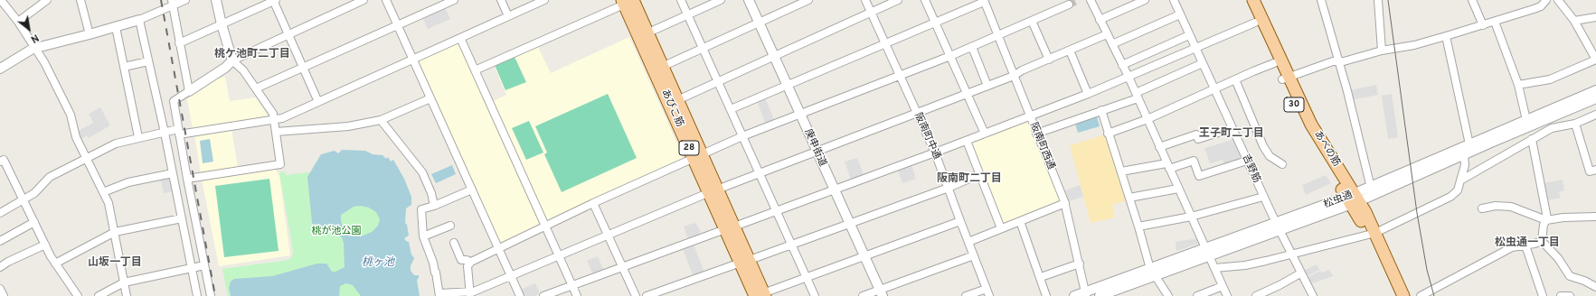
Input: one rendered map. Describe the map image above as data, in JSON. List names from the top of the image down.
{
  "streets": {
    "main road": [
      "30",
      "あびこ筋",
      "28",
      "あべの筋"
    ],
    "street": [
      "阪南町中通",
      "阪南町西通",
      "庚申街道",
      "吉野筋",
      "松虫通"
    ]
  },
  "crossings": [
    ["阪南町西通", "松虫通"],
    ["あべの筋", "松虫通"],
    ["吉野筋", "松虫通"]
  ],
  "districts": [
    "桃ケ池町二丁目",
    "王子町二丁目",
    "阪南町二丁目",
    "松虫通一丁目",
    "山坂一丁目"
  ],
  "water": ["桃ヶ池"],
  "parks": ["桃が池公園"],
  "north": "bottom right"
}
